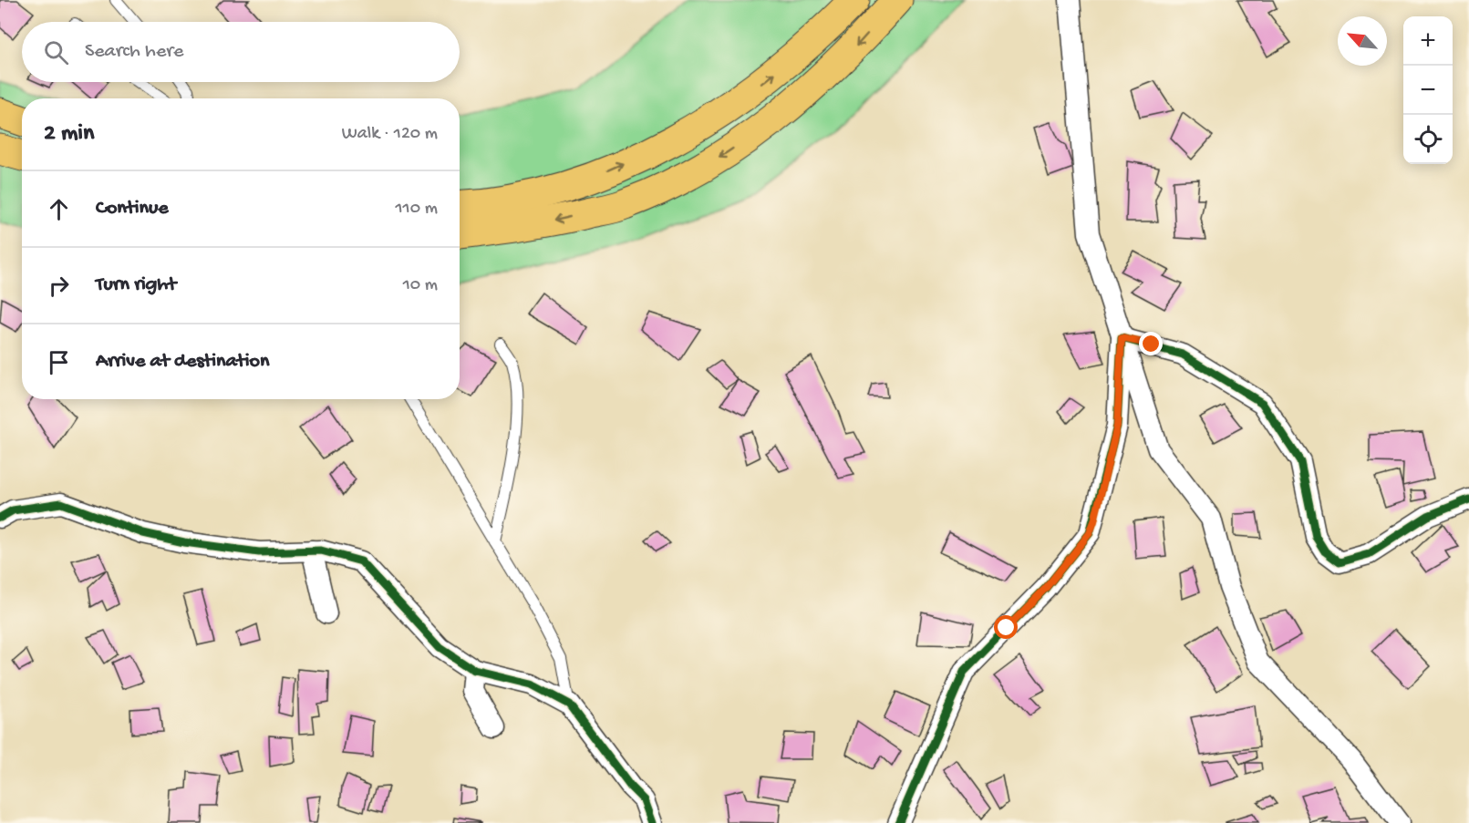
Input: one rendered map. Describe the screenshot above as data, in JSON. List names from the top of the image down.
{
  "north": "top left",
  "page": {
    "map_buttons": ["+", "−"],
    "search": "Search here",
    "heading": ["2 min", "Walk · 120 m"],
    "list": [
      ["Continue", "110 m"],
      ["Turn right", "10 m"],
      "Arrive at destination"
    ]
  }
}
